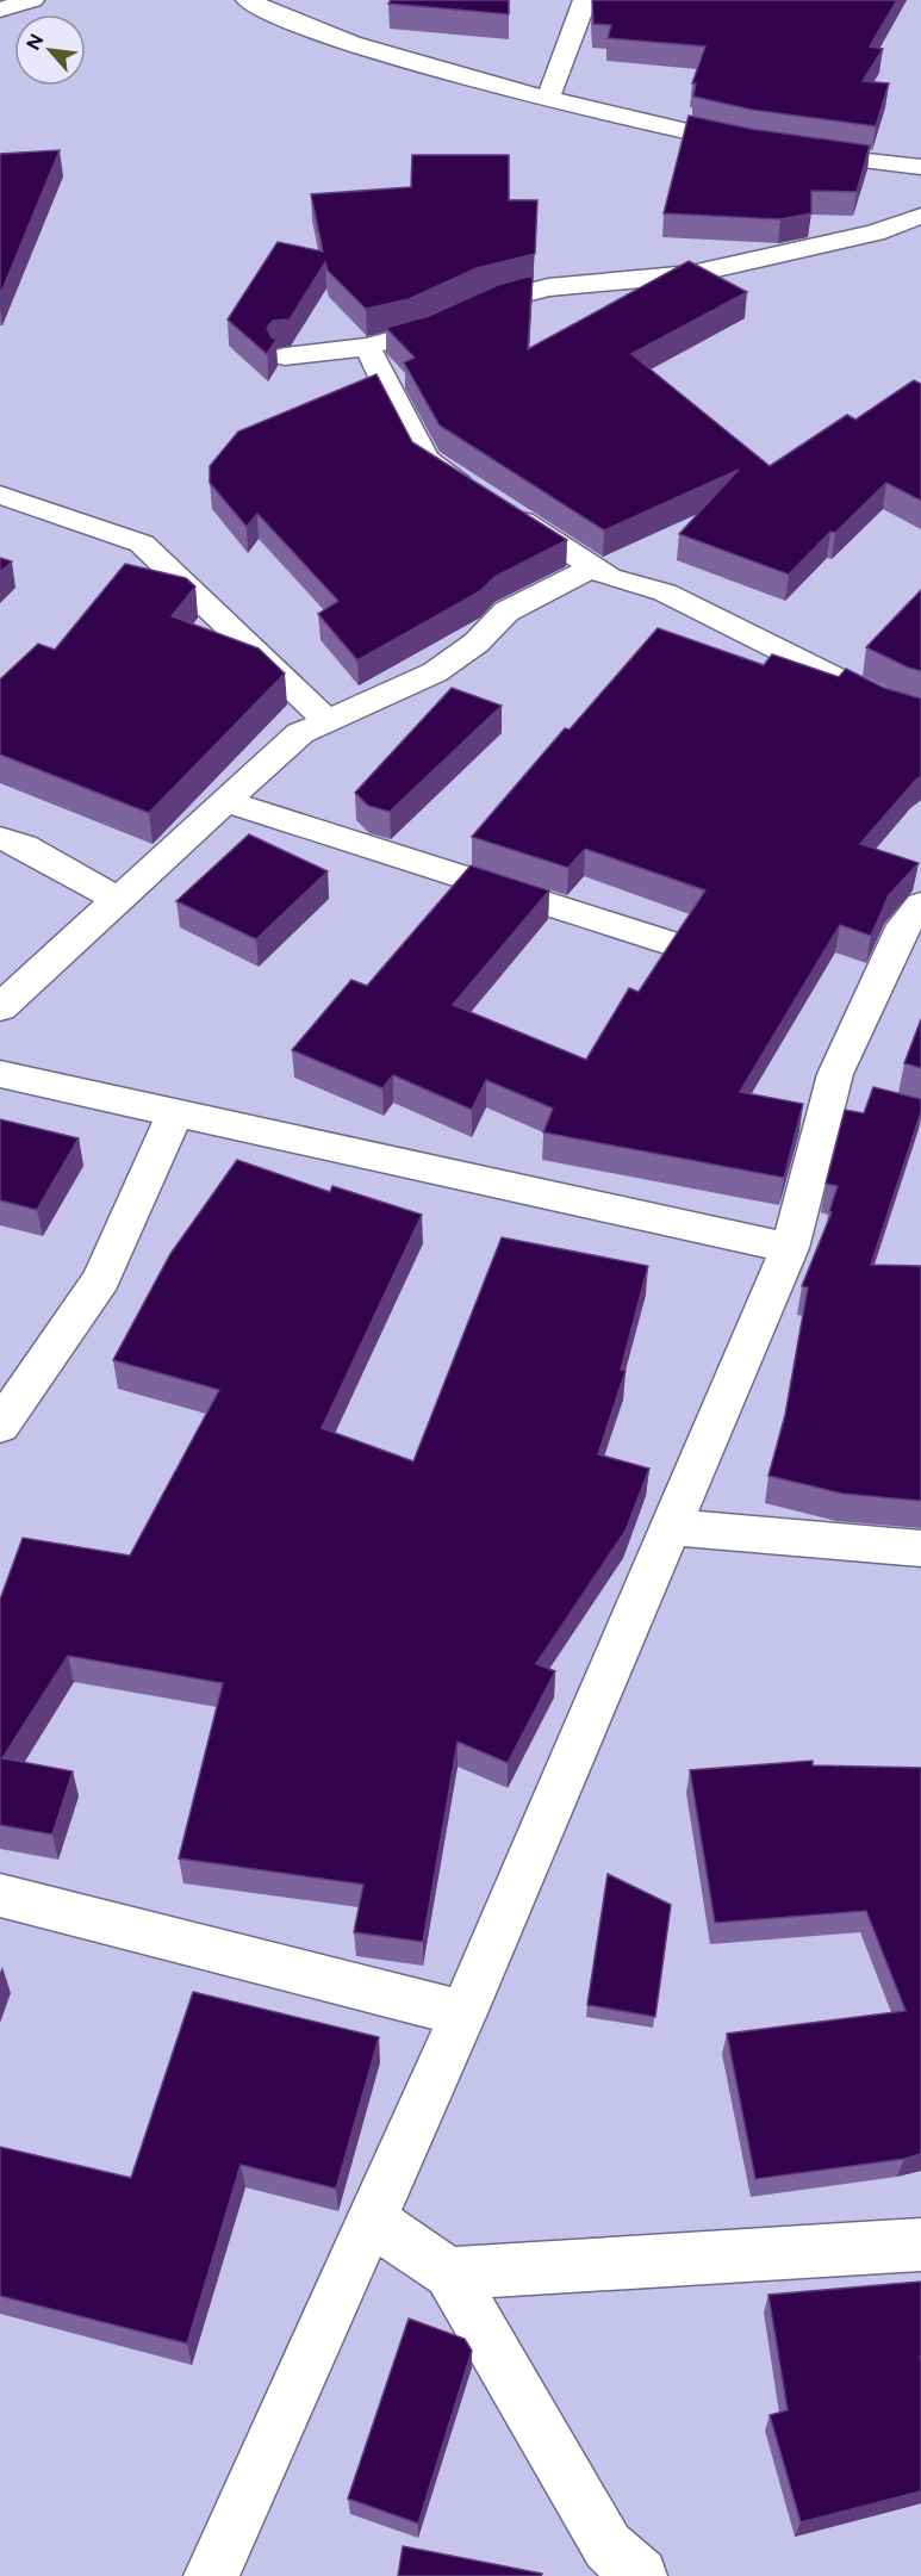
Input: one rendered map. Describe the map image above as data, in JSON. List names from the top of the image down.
{
  "north": "top left"
}
